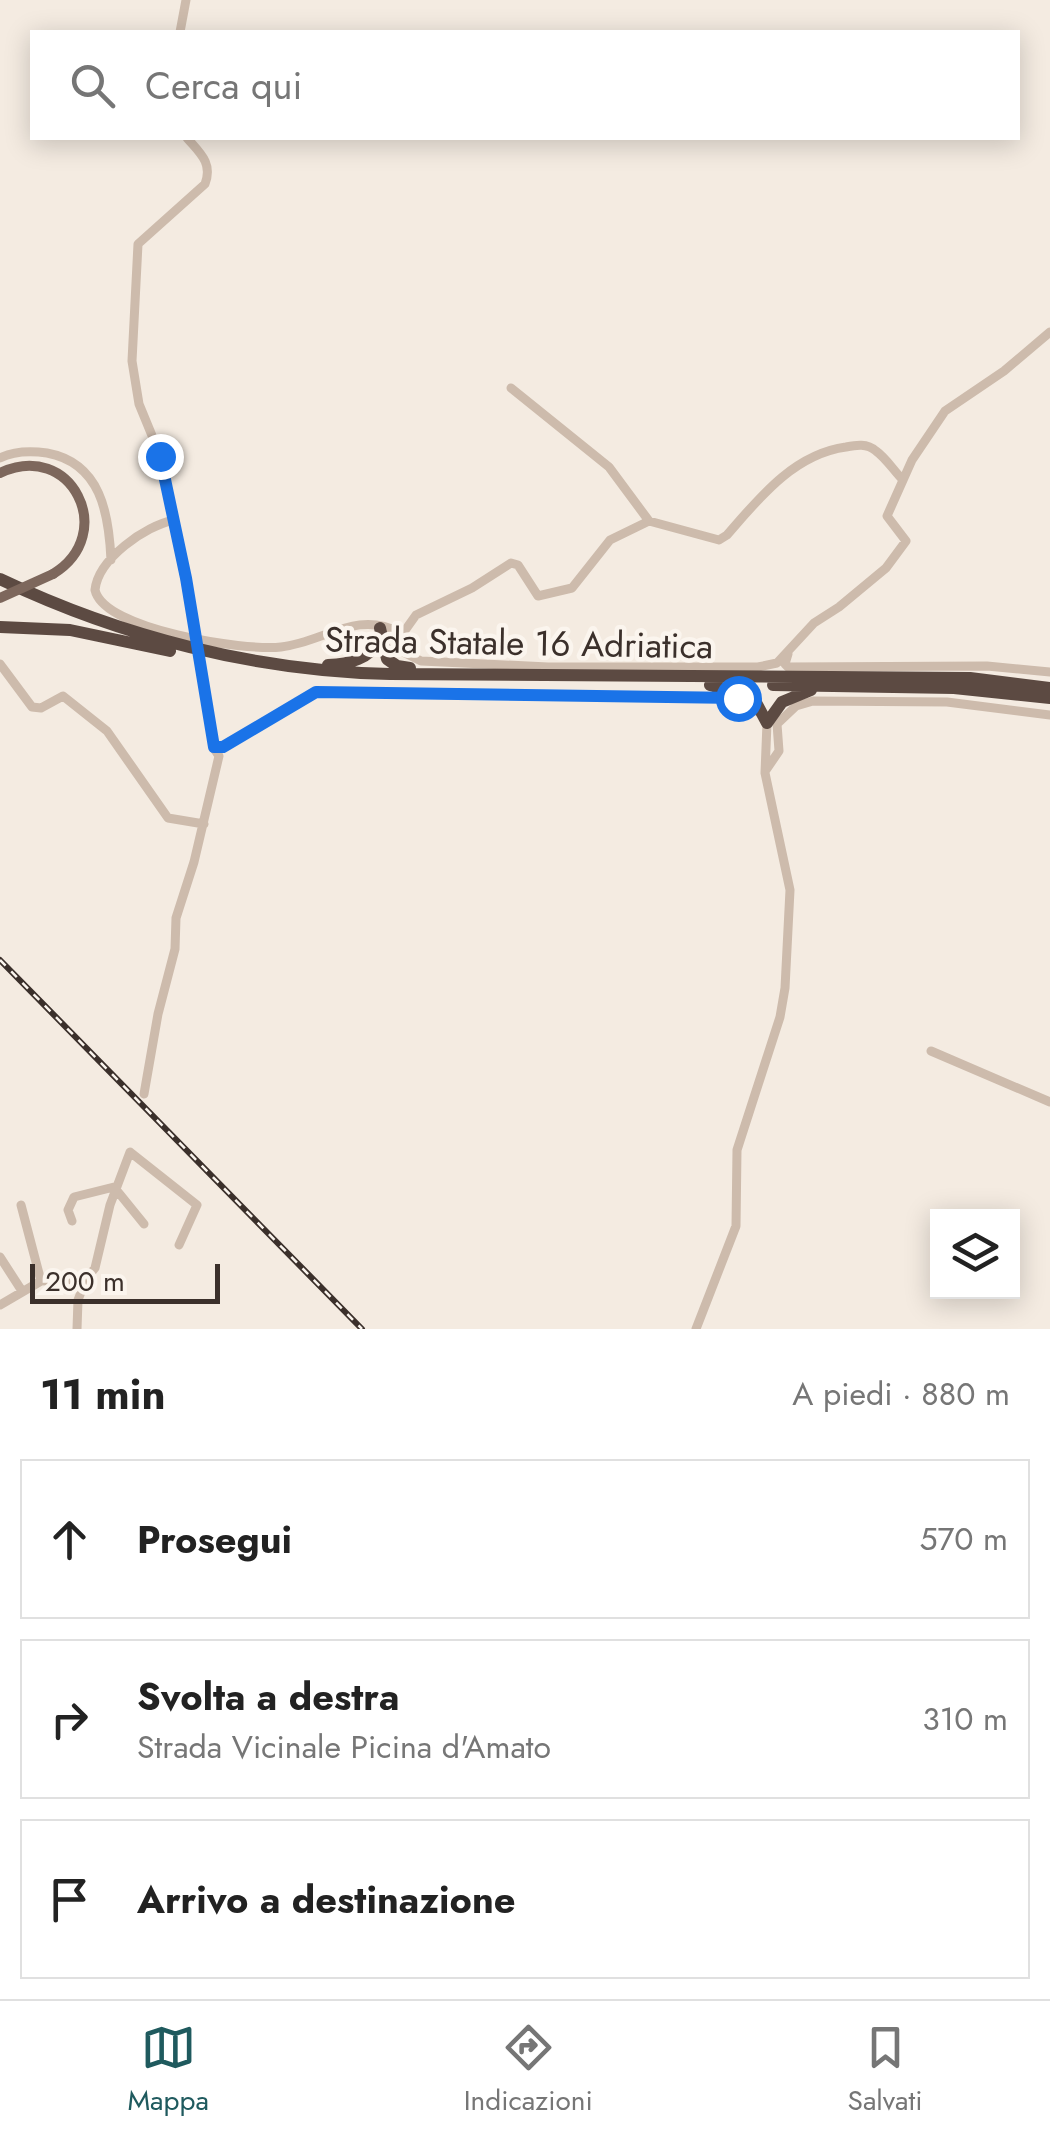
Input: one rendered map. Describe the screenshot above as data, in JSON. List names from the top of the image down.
{
  "streets": {
    "highway": ["Strada Statale 16 Adriatica"]
  },
  "scale_bar": "200 m",
  "page": {
    "search": "Cerca qui",
    "scale": "200 m",
    "heading": ["11 min", "A piedi · 880 m"],
    "list": [
      ["Prosegui", "570 m"],
      ["Svolta a destra", "Strada Vicinale Picina d'Amato", "310 m"],
      "Arrivo a destinazione"
    ],
    "nav": ["Mappa", "Indicazioni", "Salvati"]
  }
}
